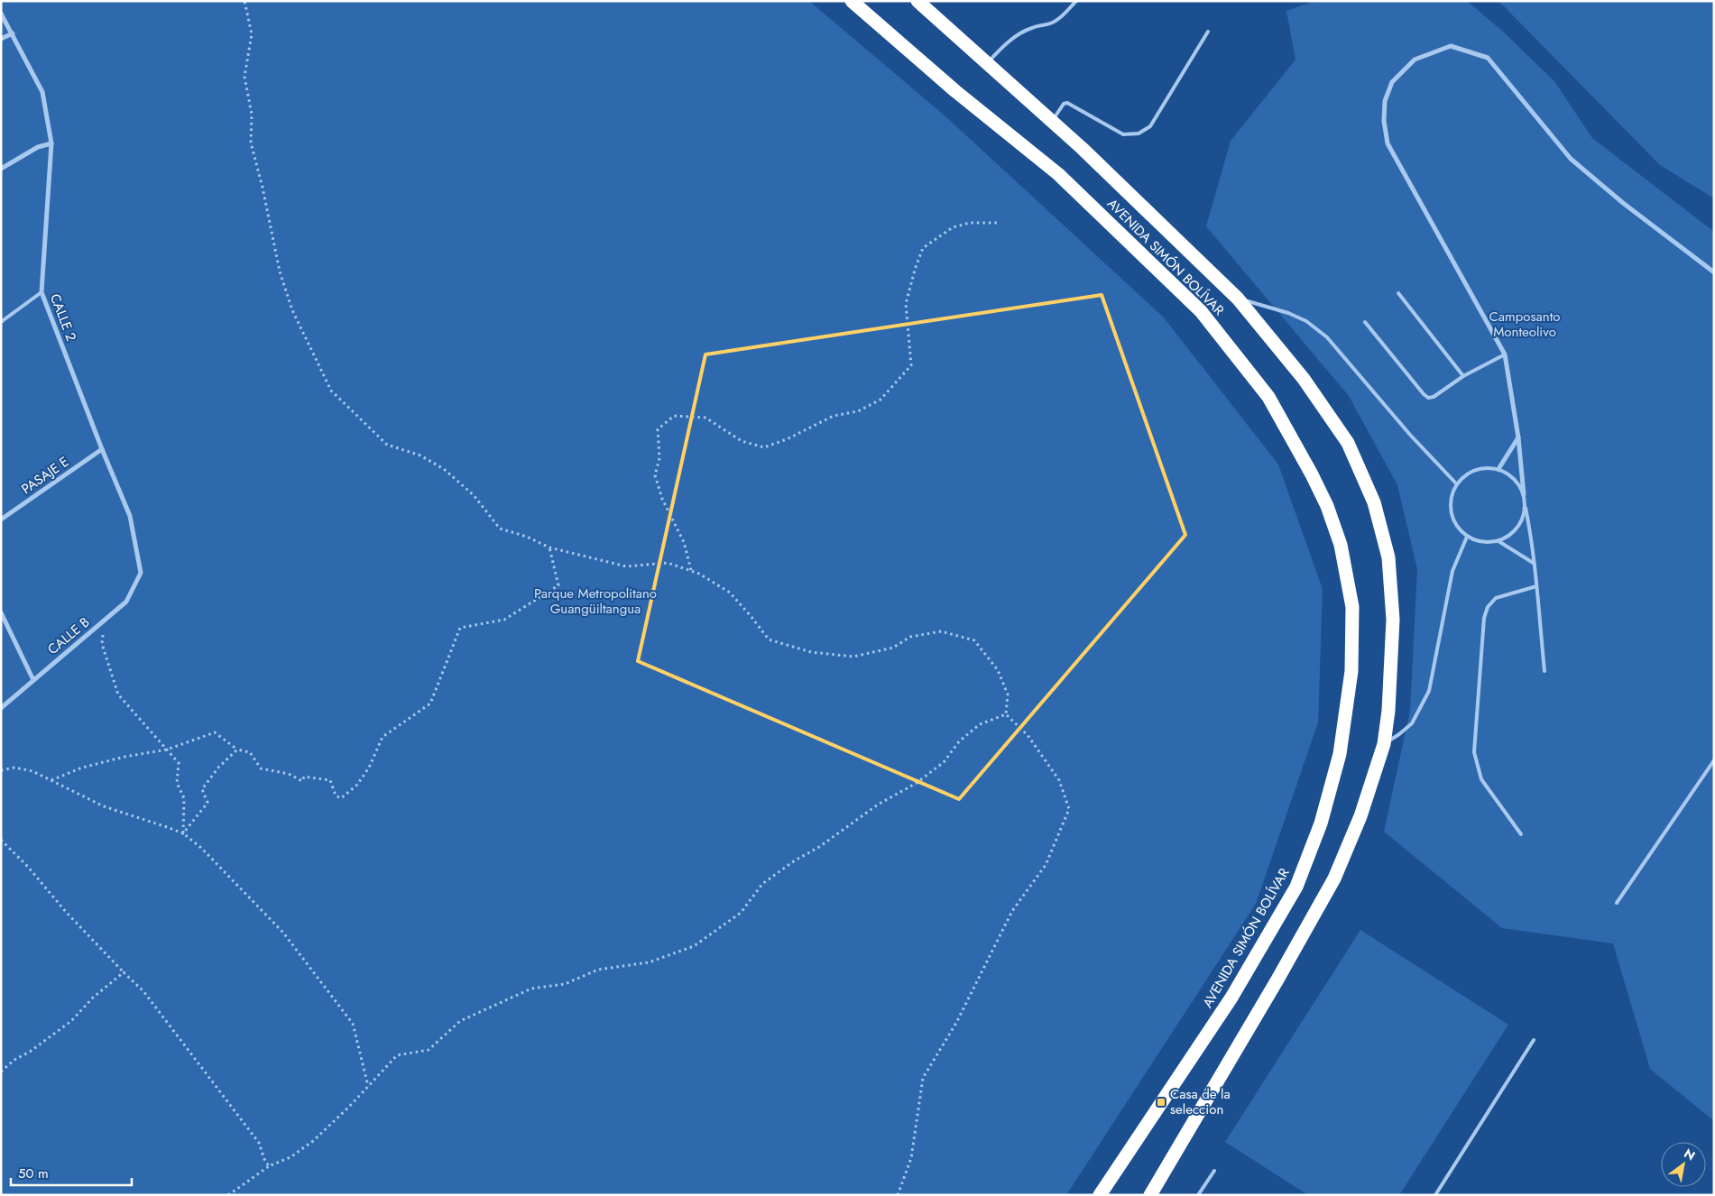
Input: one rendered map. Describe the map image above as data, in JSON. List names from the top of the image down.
{
  "streets": {
    "highway": ["AVENIDA SIMÓN BOLÍVAR"],
    "street": ["CALLE 2", "PASAJE E", "CALLE B"]
  },
  "crossings": [
    ["CALLE 2", "PASAJE E"],
    ["CALLE 2", "CALLE B"]
  ],
  "parks": ["Camposanto Monteolivo", "Parque Metropolitano Guangüiltangua"],
  "places": {
    "transit": ["Casa de la seleccion"]
  },
  "scale_bar": "50 m",
  "north": "top right"
}
